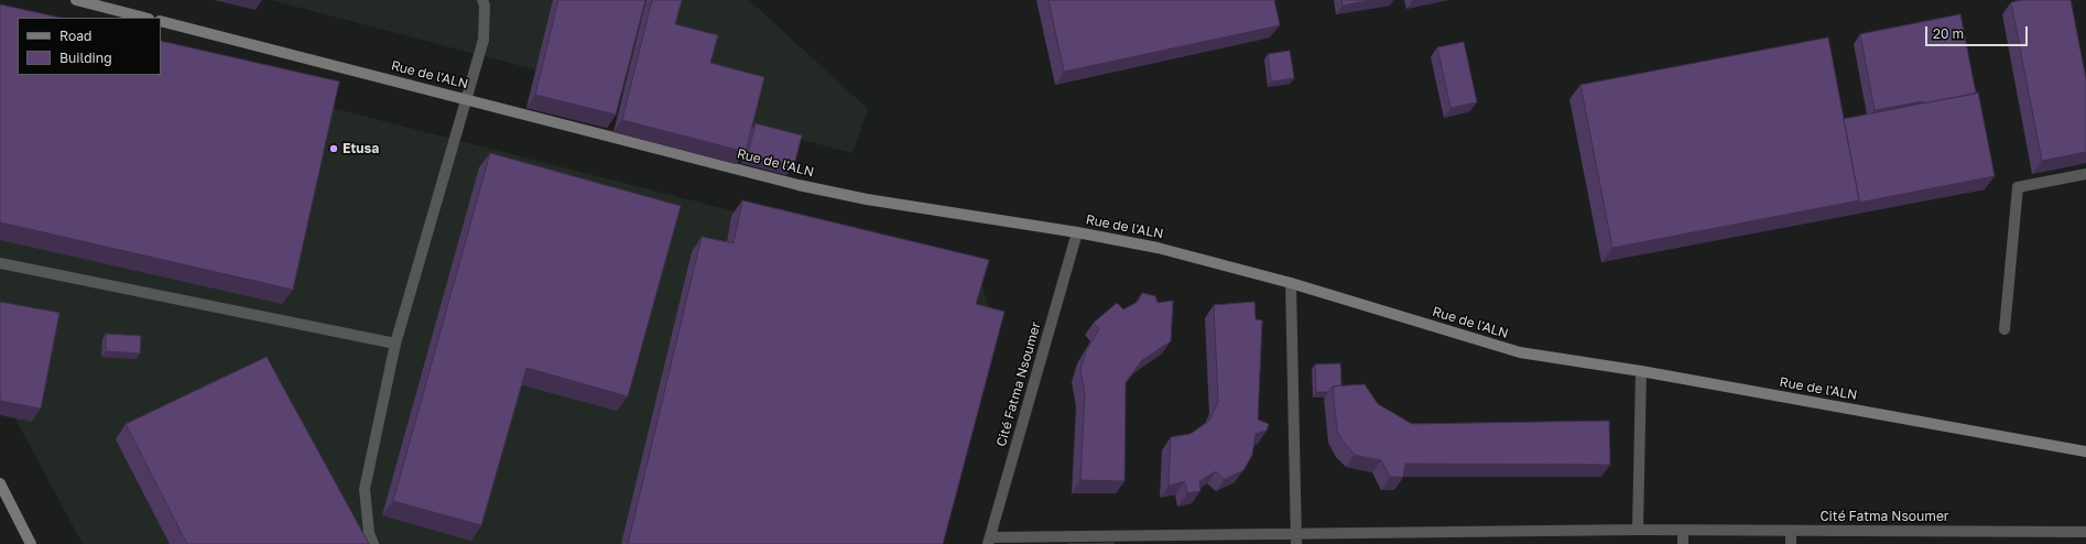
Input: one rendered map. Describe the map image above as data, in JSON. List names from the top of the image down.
{
  "streets": {
    "street": ["Rue de l'ALN", "Cité Fatma Nsoumer"]
  },
  "crossings": [
    ["Rue de l'ALN", "Cité Fatma Nsoumer"]
  ],
  "places": ["Etusa"],
  "legend": ["Road", "Building"],
  "scale_bar": "20 m"
}
